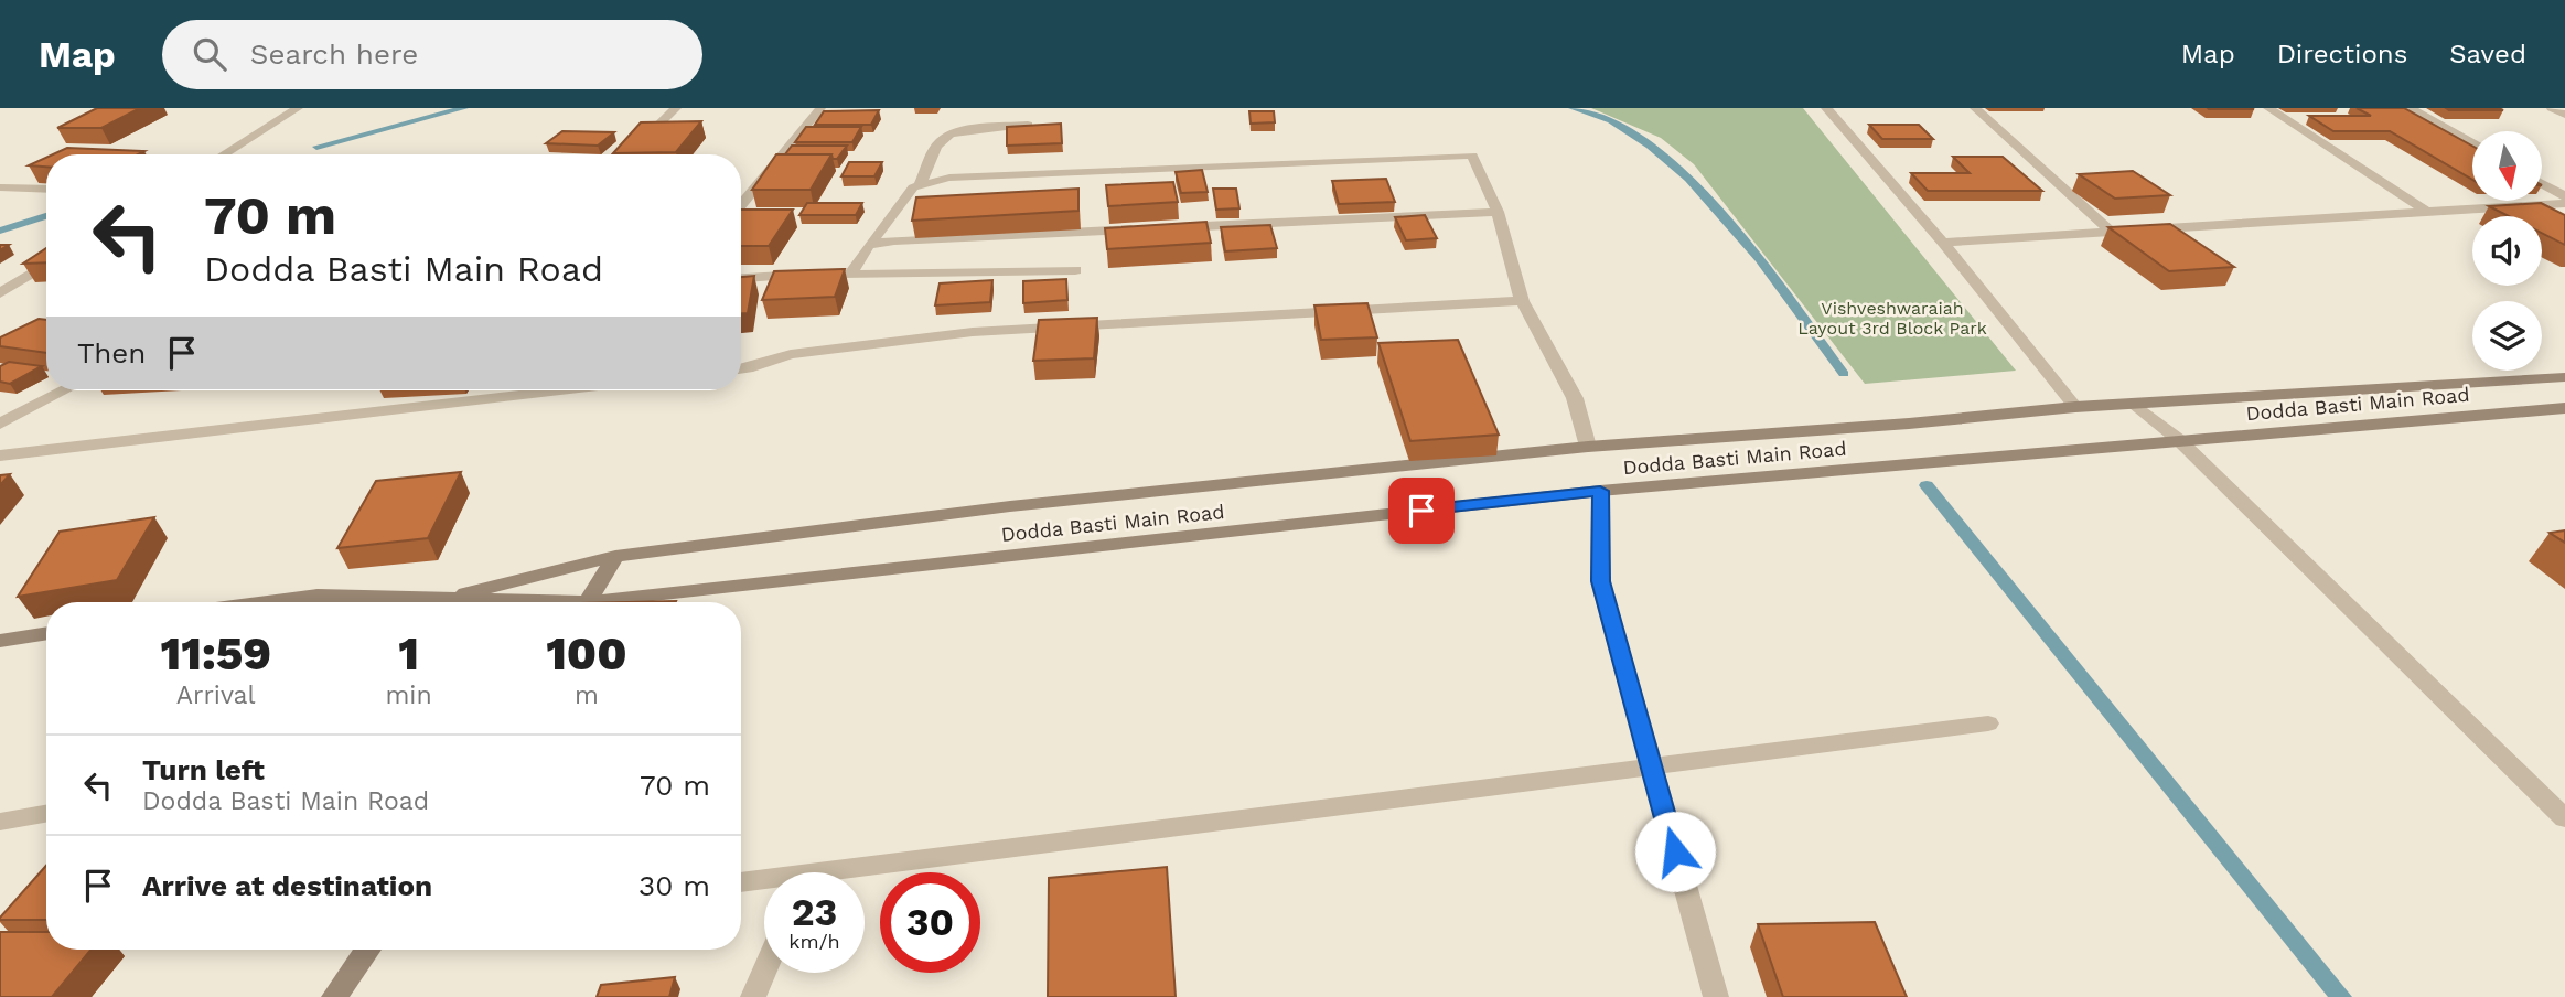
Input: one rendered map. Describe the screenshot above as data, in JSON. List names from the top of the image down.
{
  "streets": {
    "street": ["Dodda Basti Main Road"]
  },
  "parks": ["Vishveshwaraiah Layout 3rd Block Park"],
  "north": "bottom",
  "page": {
    "header": "Map",
    "search": "Search here",
    "nav": ["Map", "Directions", "Saved"],
    "turn": ["70 m", "Dodda Basti Main Road"],
    "then": "Then",
    "eta": [
      "11:59",
      "Arrival",
      "1",
      "min",
      "100",
      "m"
    ],
    "list": [
      {
        "name": "Turn left",
        "note": "Dodda Basti Main Road",
        "value": "70 m"
      },
      {
        "name": "Arrive at destination",
        "value": "30 m"
      }
    ],
    "speed": "23 km/h",
    "limit": "30"
  }
}
